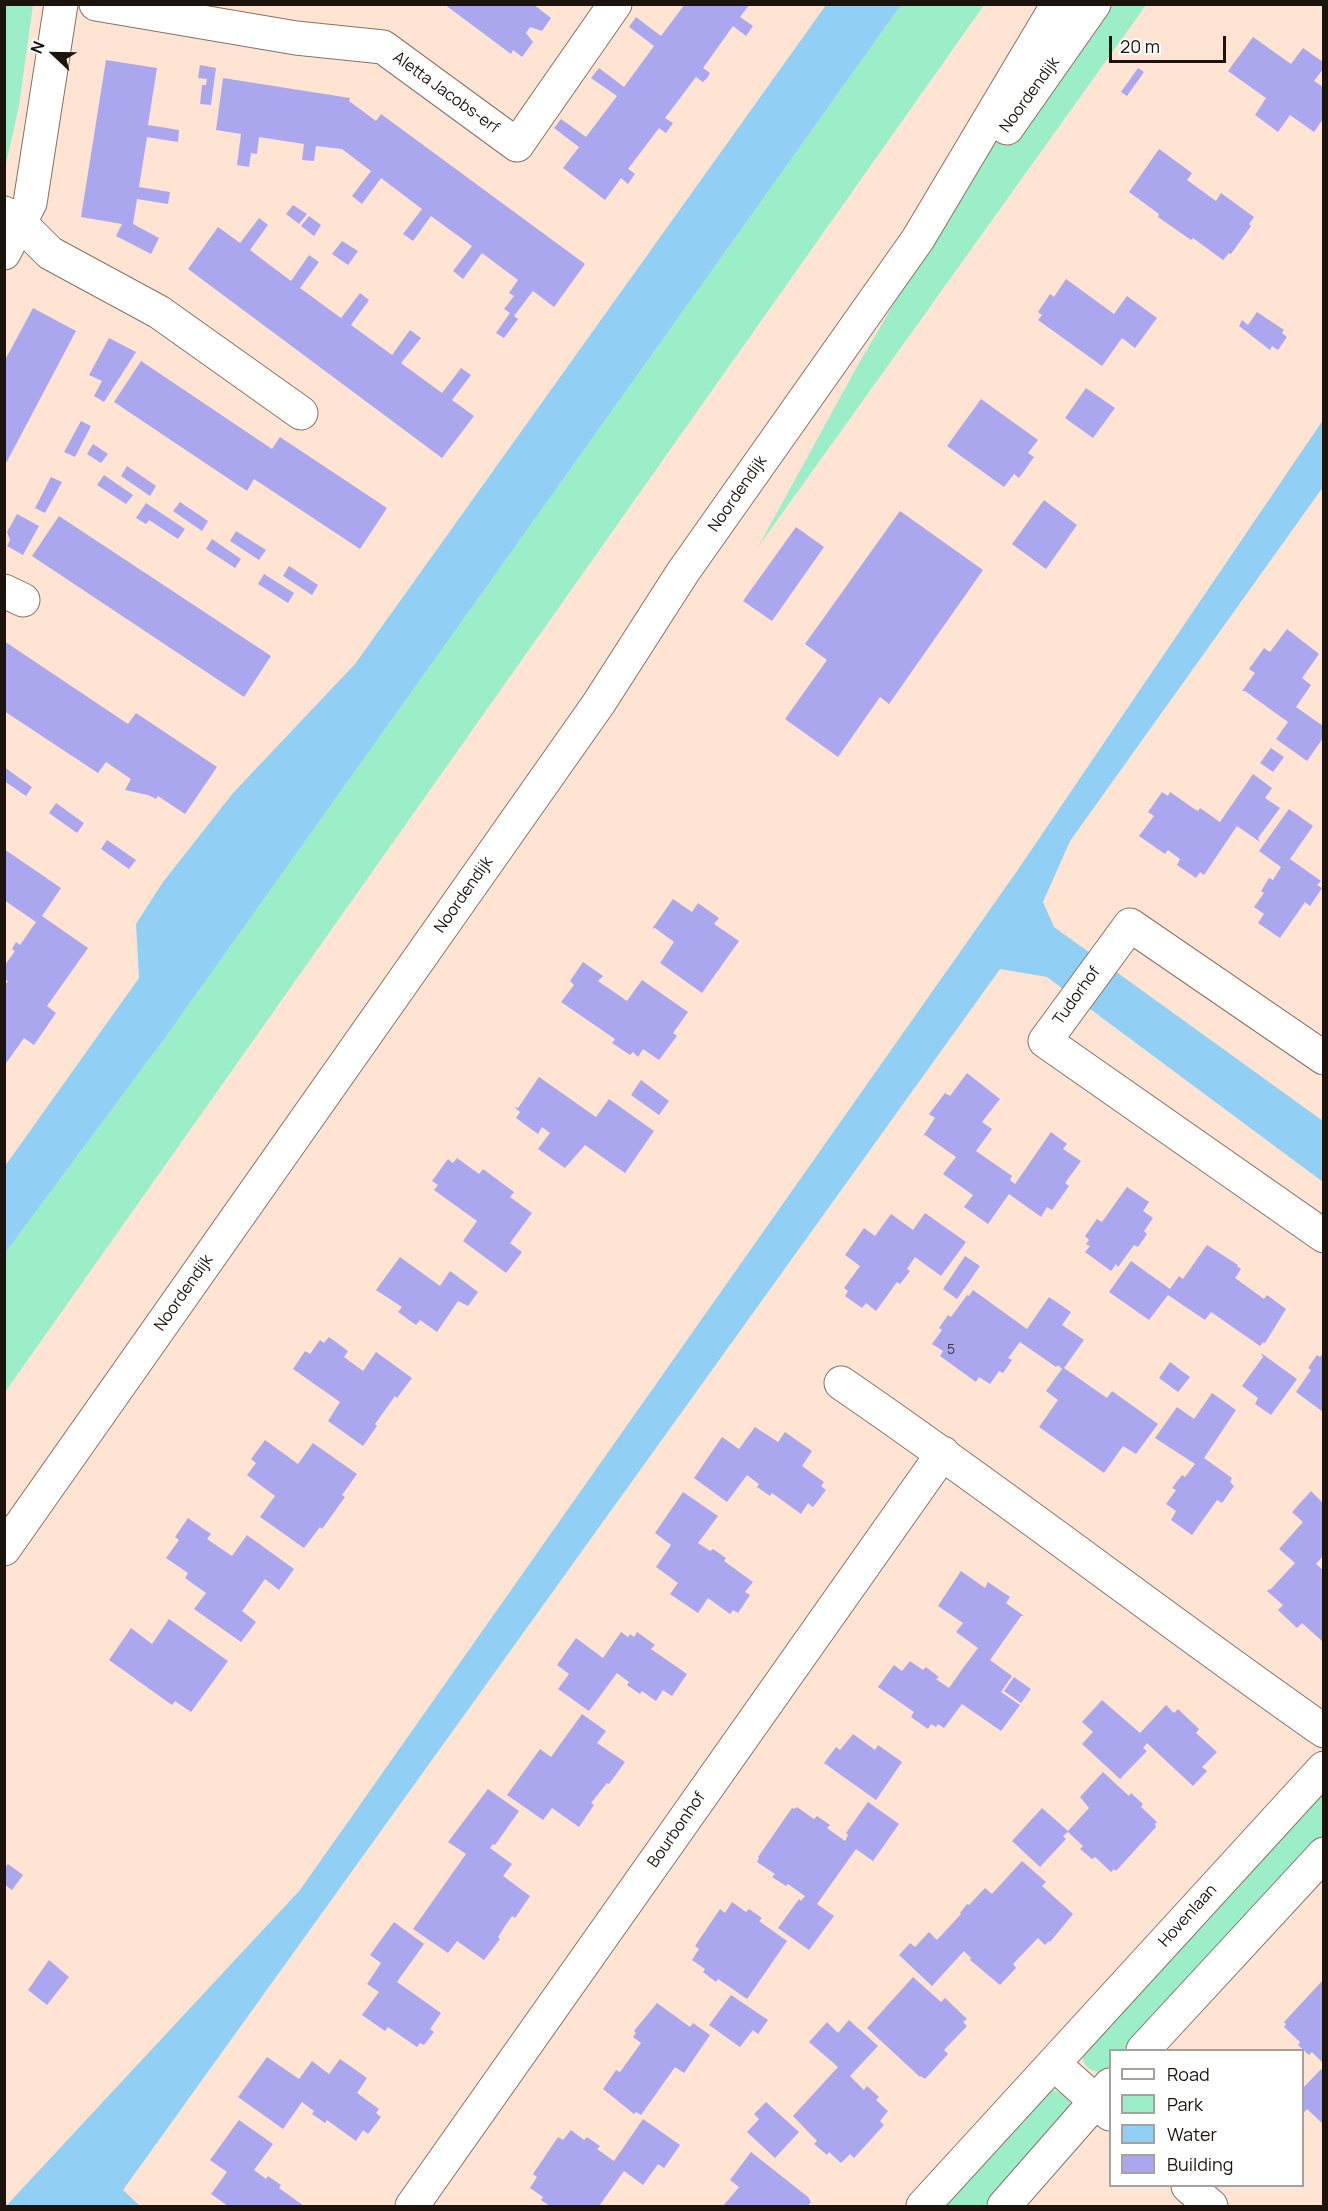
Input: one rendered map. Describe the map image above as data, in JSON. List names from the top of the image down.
{
  "streets": {
    "street": [
      "Aletta Jacobs-erf",
      "Noordendijk",
      "Tudorhof",
      "Bourbonhof",
      "Hovenlaan"
    ]
  },
  "house_numbers": ["5"],
  "legend": [
    "Road",
    "Park",
    "Water",
    "Building"
  ],
  "scale_bar": "20 m",
  "north": "left"
}
